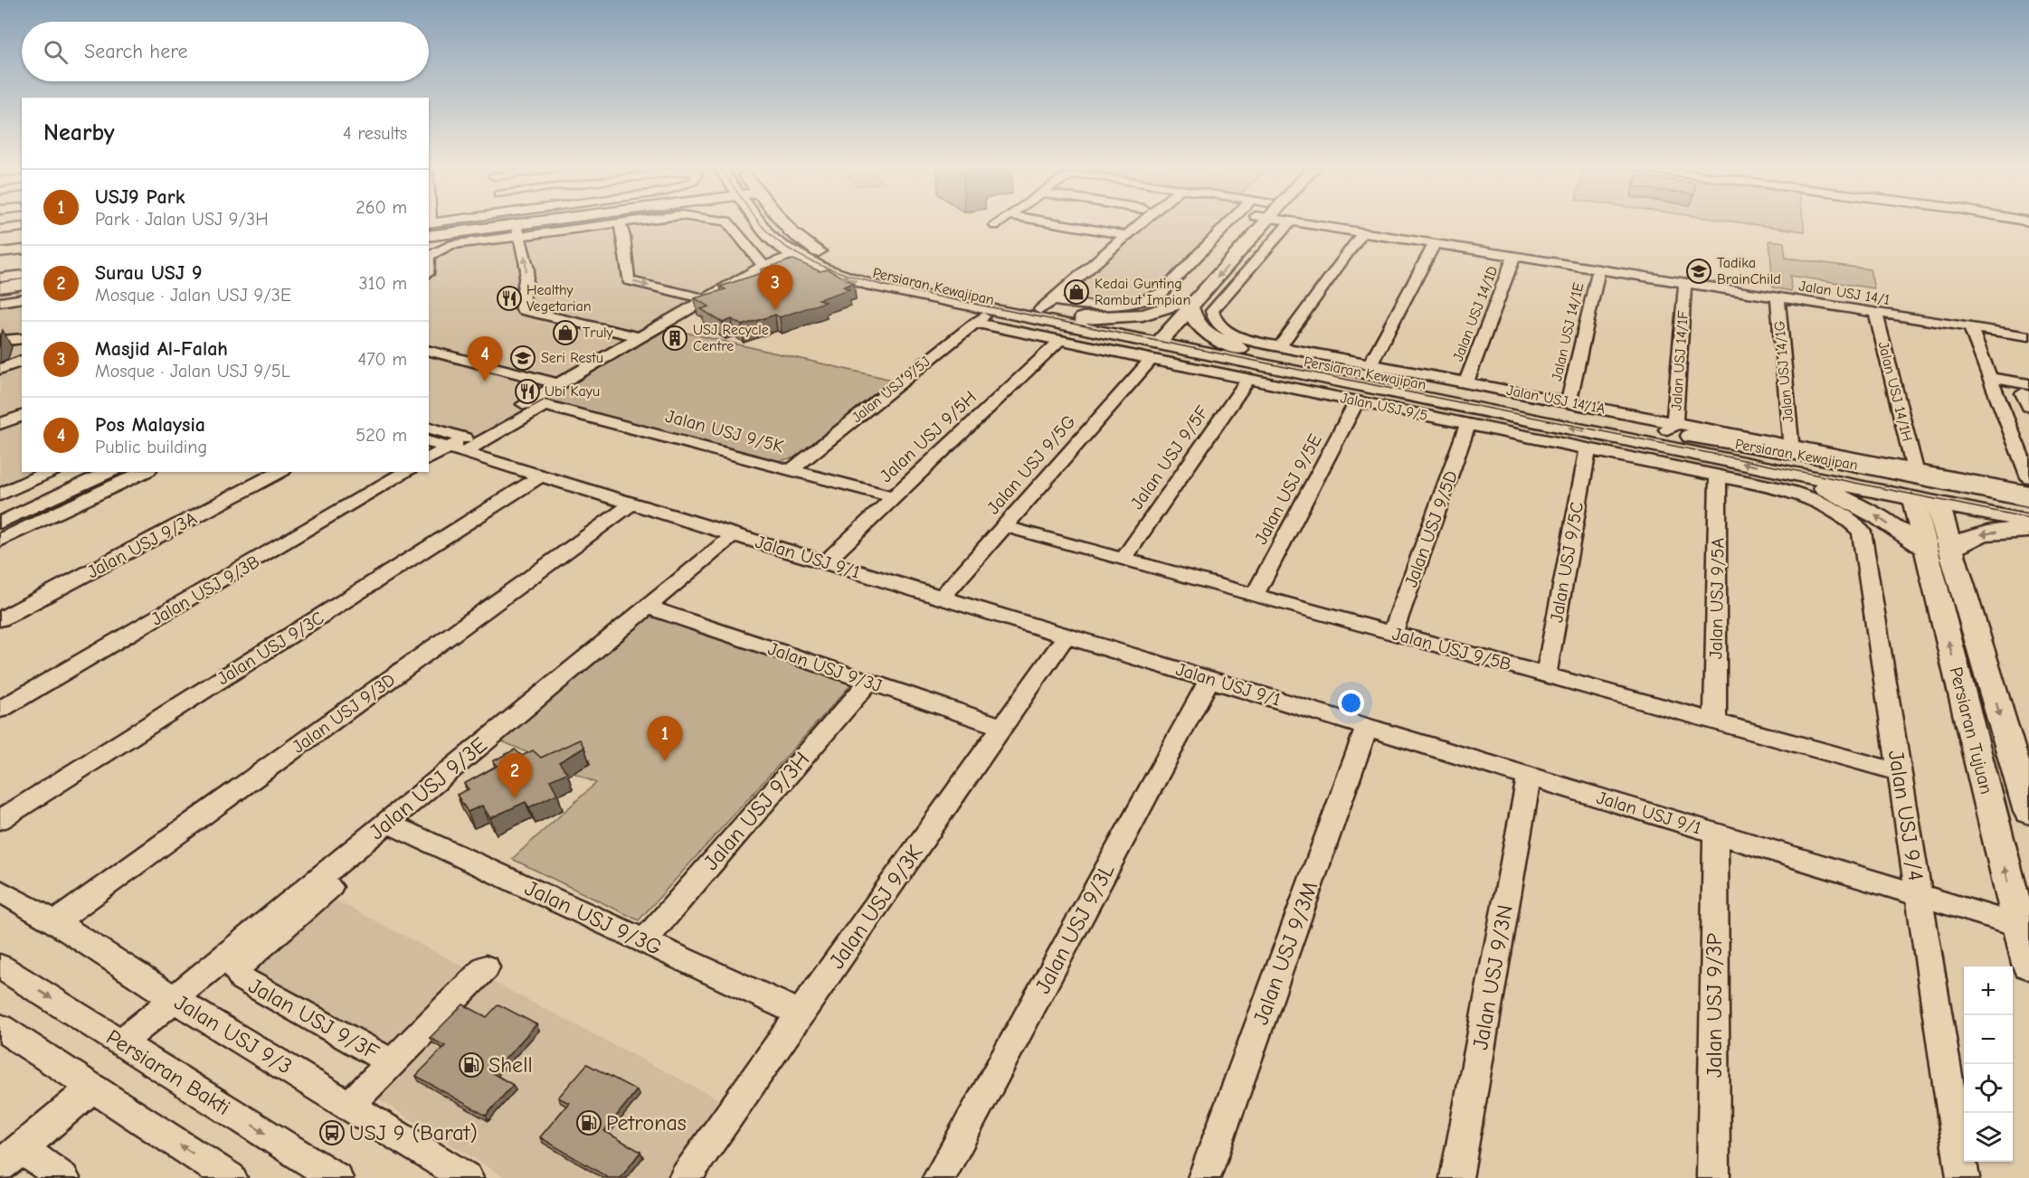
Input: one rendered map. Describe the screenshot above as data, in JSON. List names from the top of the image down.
{
  "streets": {
    "main road": ["Persiaran Kewajipan", "Persiaran Tujuan"],
    "street": [
      "Jalan USJ 14/1",
      "Jalan USJ 14/1D",
      "Jalan USJ 14/1E",
      "Jalan USJ 14/1F",
      "Jalan USJ 14/1G",
      "Jalan USJ 9/5J",
      "Jalan USJ 14/1H",
      "Jalan USJ 14/1A",
      "Jalan USJ 9/5",
      "Jalan USJ 9/5K",
      "Jalan USJ 9/5H",
      "Jalan USJ 9/5F",
      "Jalan USJ 9/5G",
      "Jalan USJ 9/5E",
      "Jalan USJ 9/5D",
      "Jalan USJ 9/3A",
      "Jalan USJ 9/1",
      "Jalan USJ 9/5C",
      "Jalan USJ 9/3B",
      "Jalan USJ 9/5A",
      "Jalan USJ 9/3C",
      "Jalan USJ 9/5B",
      "Jalan USJ 9/3J",
      "Jalan USJ 9/3D",
      "Jalan USJ 9/3E",
      "Jalan USJ 9/3H",
      "Jalan USJ 9/4",
      "Jalan USJ 9/3K",
      "Jalan USJ 9/3G",
      "Jalan USJ 9/3L",
      "Jalan USJ 9/3M",
      "Jalan USJ 9/3N",
      "Jalan USJ 9/3P",
      "Jalan USJ 9/3F",
      "Jalan USJ 9/3",
      "Persiaran Bakti"
    ]
  },
  "crossings": [
    ["Persiaran Kewajipan", "Jalan USJ 14/1F"],
    ["Persiaran Kewajipan", "Jalan USJ 9/5J"],
    ["Persiaran Kewajipan", "Jalan USJ 14/1A"],
    ["Persiaran Kewajipan", "Jalan USJ 9/5"],
    ["Persiaran Kewajipan", "Jalan USJ 9/5G"],
    ["Persiaran Kewajipan", "Persiaran Tujuan"],
    ["Persiaran Kewajipan", "Jalan USJ 9/4"],
    ["Jalan USJ 14/1", "Jalan USJ 14/1D"],
    ["Jalan USJ 14/1", "Jalan USJ 14/1E"],
    ["Jalan USJ 14/1", "Jalan USJ 14/1F"],
    ["Jalan USJ 14/1", "Jalan USJ 14/1G"],
    ["Jalan USJ 14/1", "Jalan USJ 14/1H"],
    ["Jalan USJ 14/1D", "Jalan USJ 14/1A"],
    ["Jalan USJ 14/1E", "Jalan USJ 14/1A"],
    ["Jalan USJ 14/1F", "Jalan USJ 14/1A"],
    ["Jalan USJ 14/1G", "Jalan USJ 14/1A"],
    ["Jalan USJ 9/5J", "Jalan USJ 9/5"],
    ["Jalan USJ 9/5J", "Jalan USJ 9/5K"],
    ["Jalan USJ 14/1H", "Jalan USJ 14/1A"],
    ["Jalan USJ 9/5", "Jalan USJ 9/5H"],
    ["Jalan USJ 9/5", "Jalan USJ 9/5F"],
    ["Jalan USJ 9/5", "Jalan USJ 9/5G"],
    ["Jalan USJ 9/5", "Jalan USJ 9/5E"],
    ["Jalan USJ 9/5", "Jalan USJ 9/5D"],
    ["Jalan USJ 9/5", "Jalan USJ 9/5C"],
    ["Jalan USJ 9/5", "Jalan USJ 9/5A"],
    ["Jalan USJ 9/5", "Jalan USJ 9/4"],
    ["Jalan USJ 9/5K", "Jalan USJ 9/5H"],
    ["Jalan USJ 9/5K", "Jalan USJ 9/1"],
    ["Jalan USJ 9/5H", "Jalan USJ 9/1"],
    ["Jalan USJ 9/5F", "Jalan USJ 9/5B"],
    ["Jalan USJ 9/5G", "Jalan USJ 9/1"],
    ["Jalan USJ 9/5G", "Jalan USJ 9/5B"],
    ["Jalan USJ 9/5E", "Jalan USJ 9/5B"],
    ["Jalan USJ 9/5D", "Jalan USJ 9/5B"],
    ["Jalan USJ 9/1", "Jalan USJ 9/3C"],
    ["Jalan USJ 9/1", "Jalan USJ 9/3D"],
    ["Jalan USJ 9/1", "Persiaran Tujuan"],
    ["Jalan USJ 9/1", "Jalan USJ 9/3E"],
    ["Jalan USJ 9/1", "Jalan USJ 9/4"],
    ["Jalan USJ 9/1", "Jalan USJ 9/3K"],
    ["Jalan USJ 9/1", "Jalan USJ 9/3L"],
    ["Jalan USJ 9/1", "Jalan USJ 9/3M"],
    ["Jalan USJ 9/1", "Jalan USJ 9/3N"],
    ["Jalan USJ 9/1", "Jalan USJ 9/3P"],
    ["Jalan USJ 9/5C", "Jalan USJ 9/5B"],
    ["Jalan USJ 9/5A", "Jalan USJ 9/5B"],
    ["Jalan USJ 9/5B", "Jalan USJ 9/4"],
    ["Jalan USJ 9/3J", "Jalan USJ 9/3E"],
    ["Jalan USJ 9/3J", "Jalan USJ 9/3H"],
    ["Jalan USJ 9/3J", "Jalan USJ 9/3K"],
    ["Jalan USJ 9/3D", "Jalan USJ 9/3"],
    ["Jalan USJ 9/3E", "Jalan USJ 9/3G"],
    ["Jalan USJ 9/3E", "Jalan USJ 9/3"],
    ["Jalan USJ 9/3E", "Persiaran Bakti"],
    ["Jalan USJ 9/3H", "Jalan USJ 9/3G"],
    ["Jalan USJ 9/3K", "Jalan USJ 9/3G"]
  ],
  "places": {
    "school or university": ["Tadika BrainChild", "Seri Restu"],
    "shop": ["Kedai Gunting Rambut Impian", "Truly"],
    "restaurant": ["Healthy Vegetarian", "Ubi Kayu"],
    "building": ["USJ Recycle Centre"],
    "fuel station": ["Shell", "Petronas"],
    "bus stop": ["USJ 9 (Barat)"]
  },
  "page": {
    "search": "Search here",
    "heading": ["Nearby", "4 results"],
    "list": [
      {
        "mark": "1",
        "name": "USJ9 Park",
        "note": "Park · Jalan USJ 9/3H",
        "value": "260 m"
      },
      {
        "mark": "2",
        "name": "Surau USJ 9",
        "note": "Mosque · Jalan USJ 9/3E",
        "value": "310 m"
      },
      {
        "mark": "3",
        "name": "Masjid Al-Falah",
        "note": "Mosque · Jalan USJ 9/5L",
        "value": "470 m"
      },
      {
        "mark": "4",
        "name": "Pos Malaysia",
        "note": "Public building",
        "value": "520 m"
      }
    ],
    "pins": [
      "3",
      "4",
      "1",
      "2"
    ],
    "map_buttons": ["+", "−"]
  }
}
